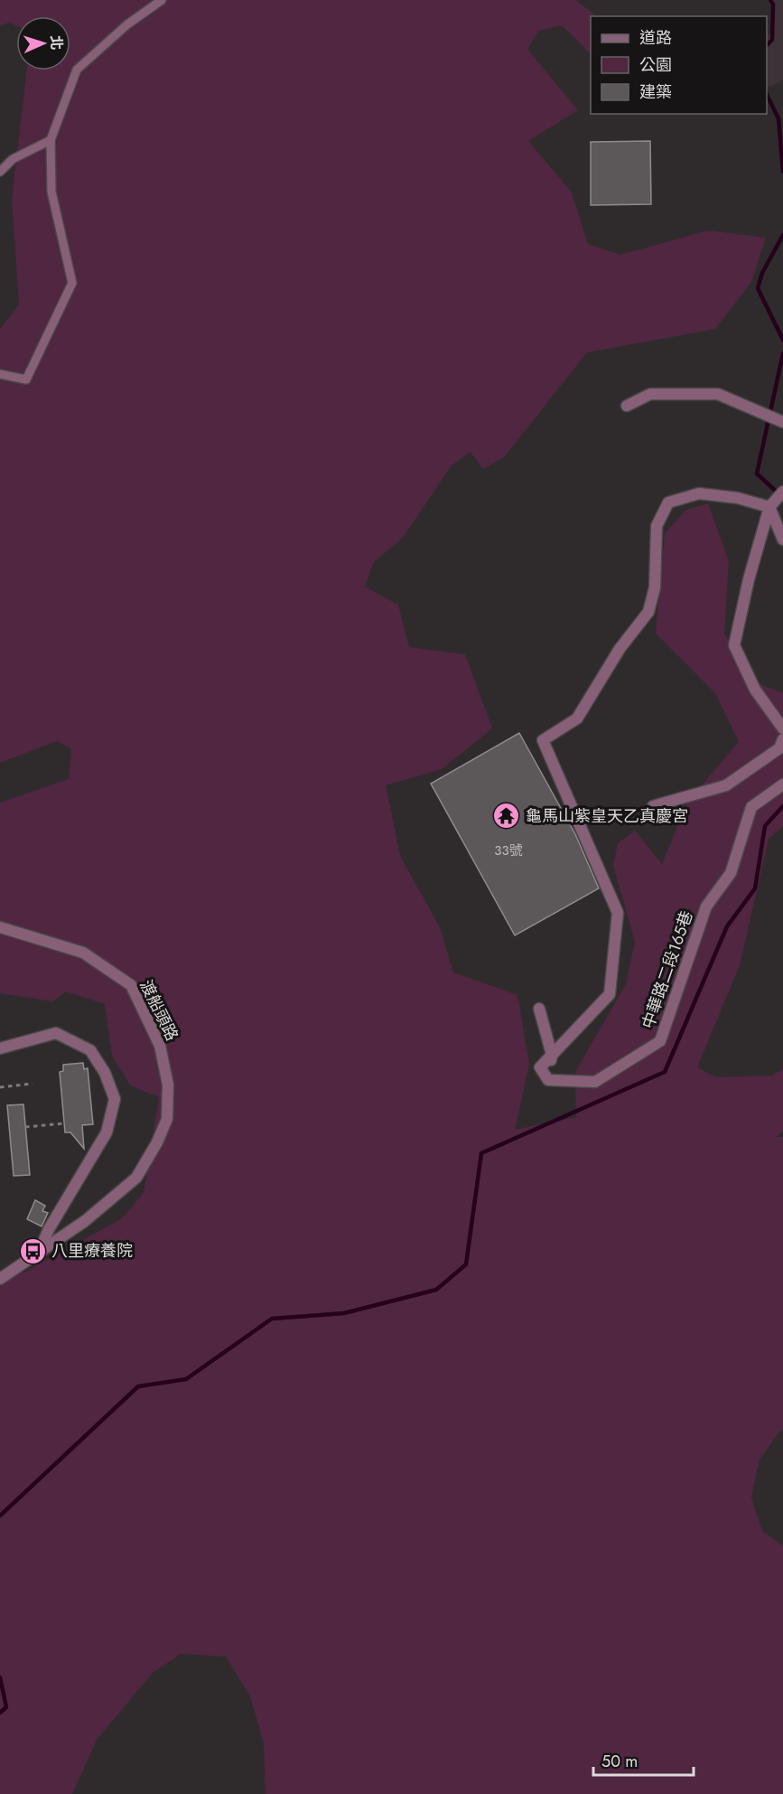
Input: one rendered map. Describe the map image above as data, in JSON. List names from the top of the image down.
{
  "streets": {
    "street": ["中華路二段165巷", "渡船頭路"]
  },
  "places": {
    "temple": ["龜馬山紫皇天乙真慶宮"],
    "bus stop": ["八里療養院"]
  },
  "house_numbers": ["33號"],
  "legend": ["道路", "公園", "建築"],
  "scale_bar": "50 m",
  "north": "right"
}
